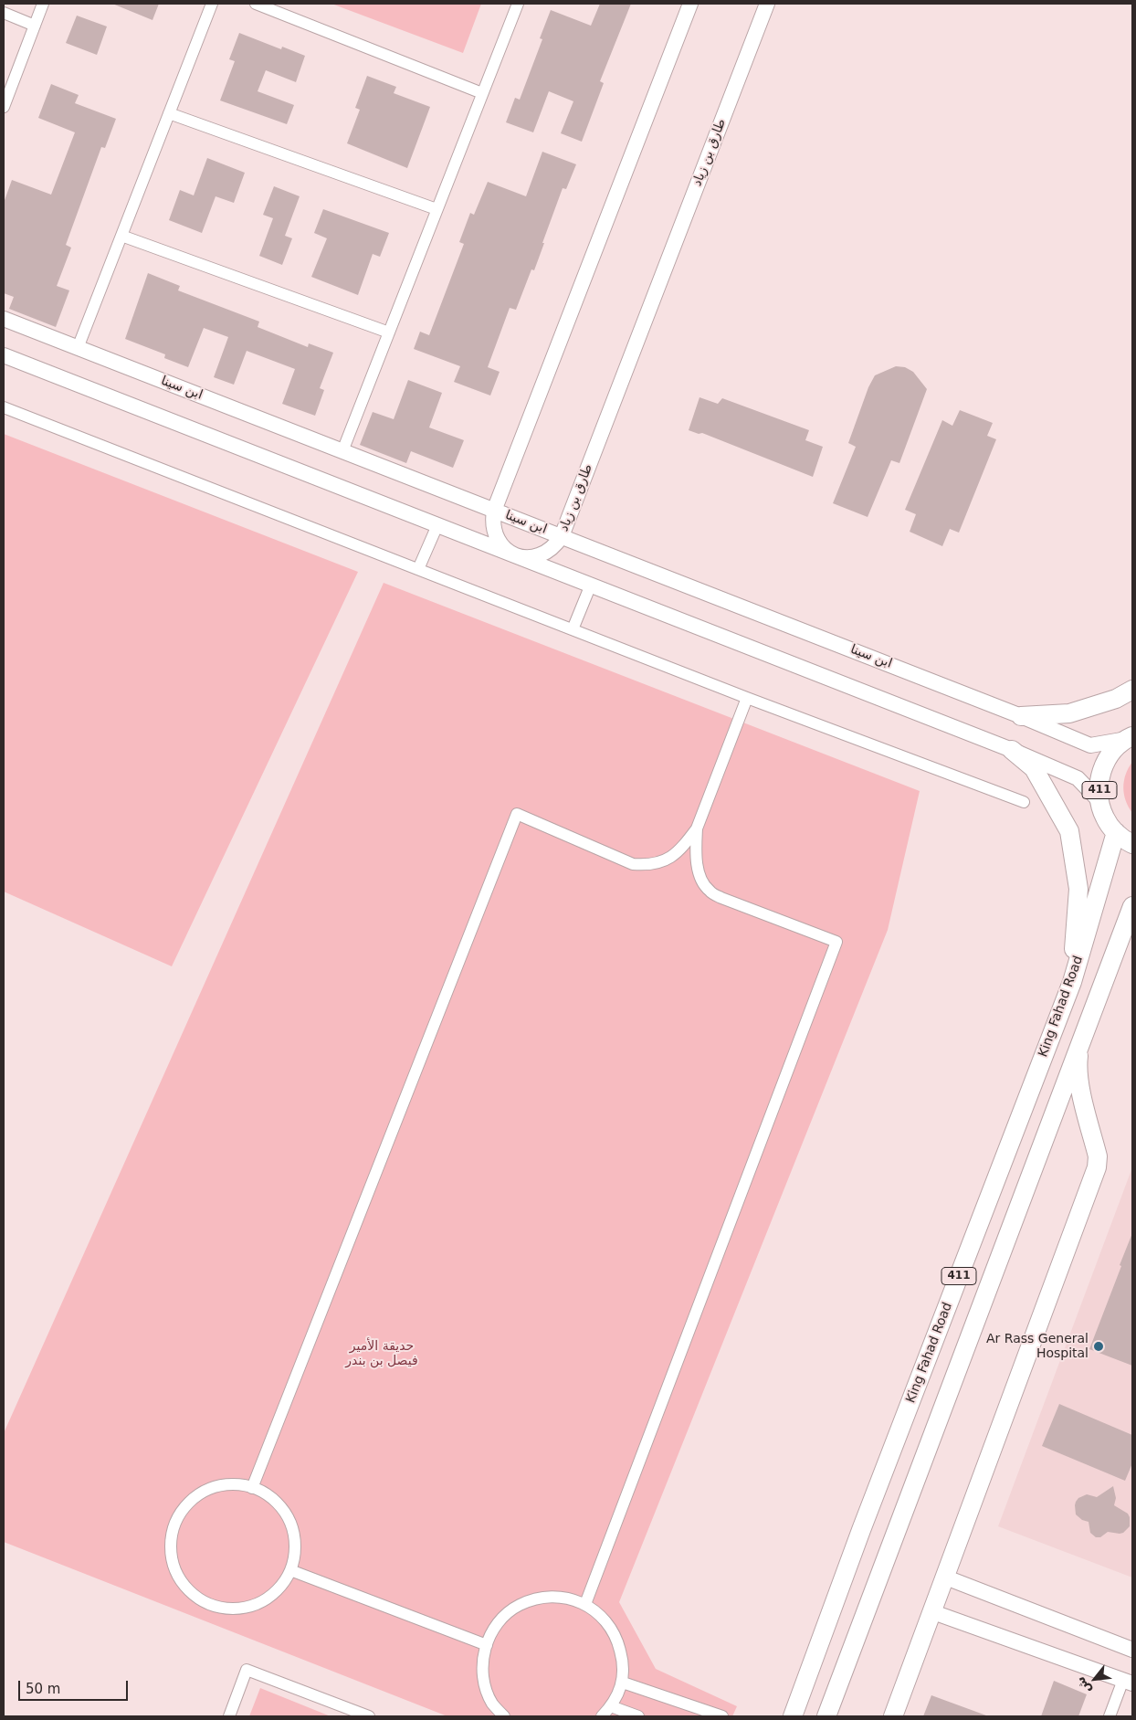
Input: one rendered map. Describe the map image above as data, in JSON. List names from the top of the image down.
{
  "streets": {
    "main road": ["411", "King Fahad Road"],
    "street": ["طارق بن زياد", "ابن سينا"]
  },
  "crossings": [
    ["طارق بن زياد", "ابن سينا"],
    ["ابن سينا", "411"],
    ["411", "King Fahad Road"]
  ],
  "parks": ["حديقة الأمير فيصل بن بندر"],
  "places": ["Ar Rass General Hospital"],
  "scale_bar": "50 m",
  "north": "bottom left"
}
